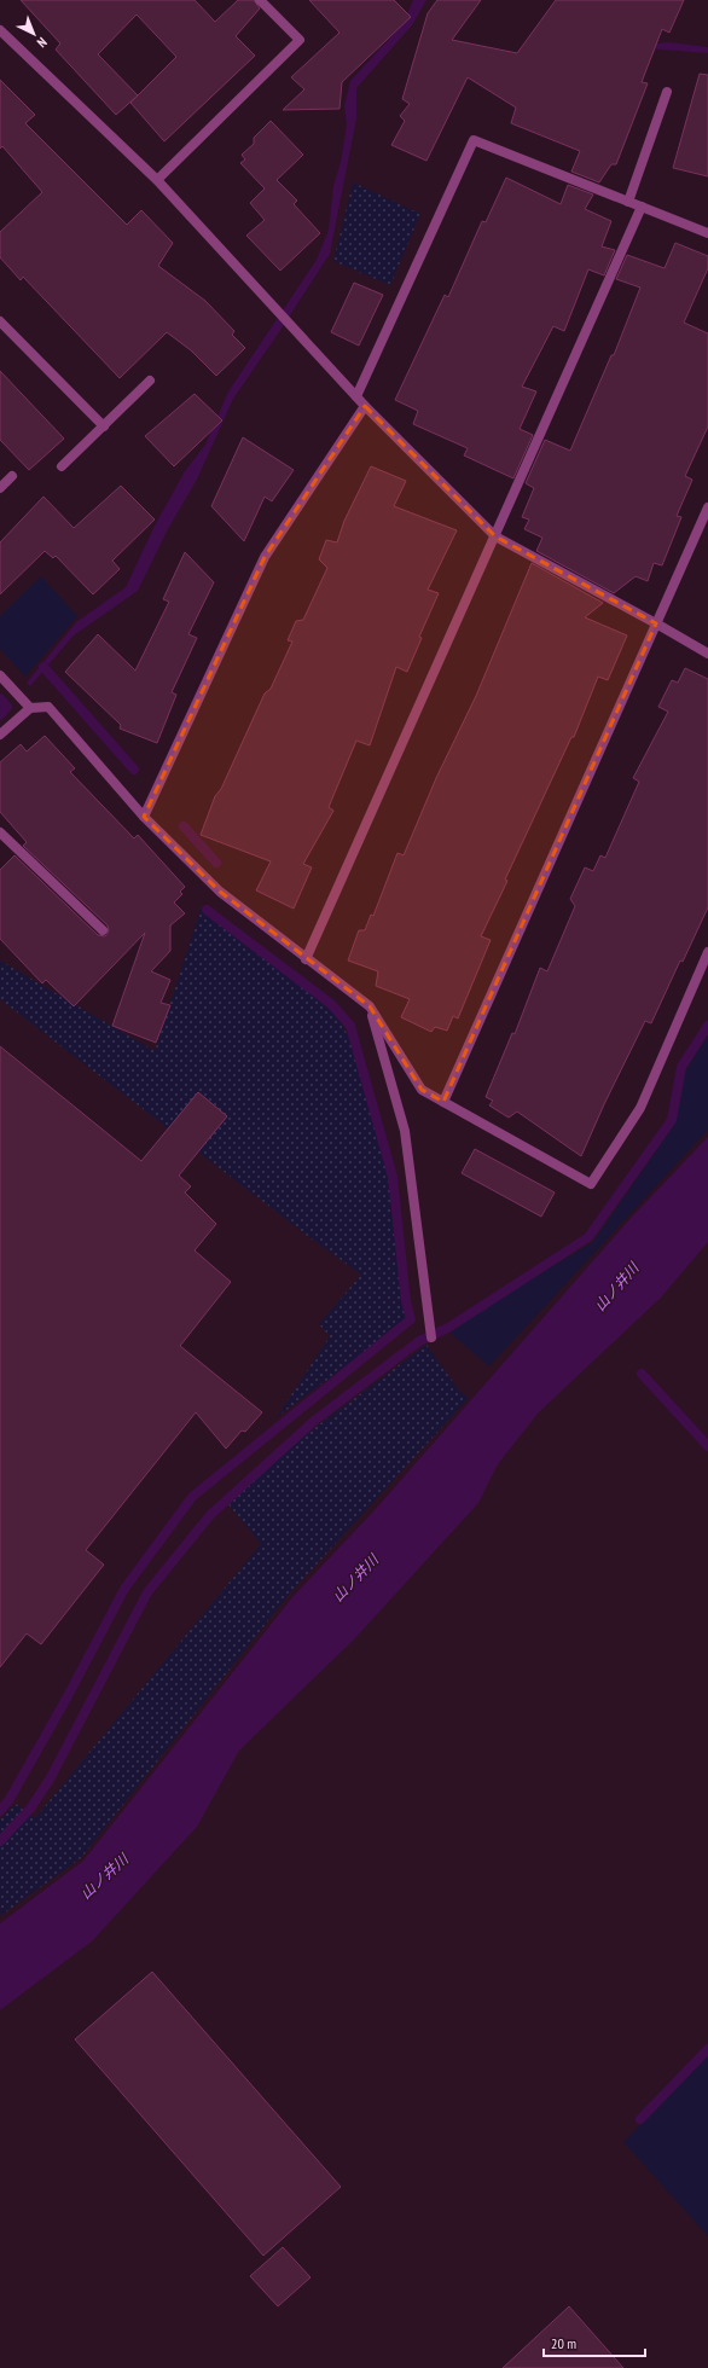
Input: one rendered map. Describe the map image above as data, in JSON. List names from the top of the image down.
{
  "water": ["山ノ井川"],
  "scale_bar": "20 m",
  "north": "bottom right"
}
